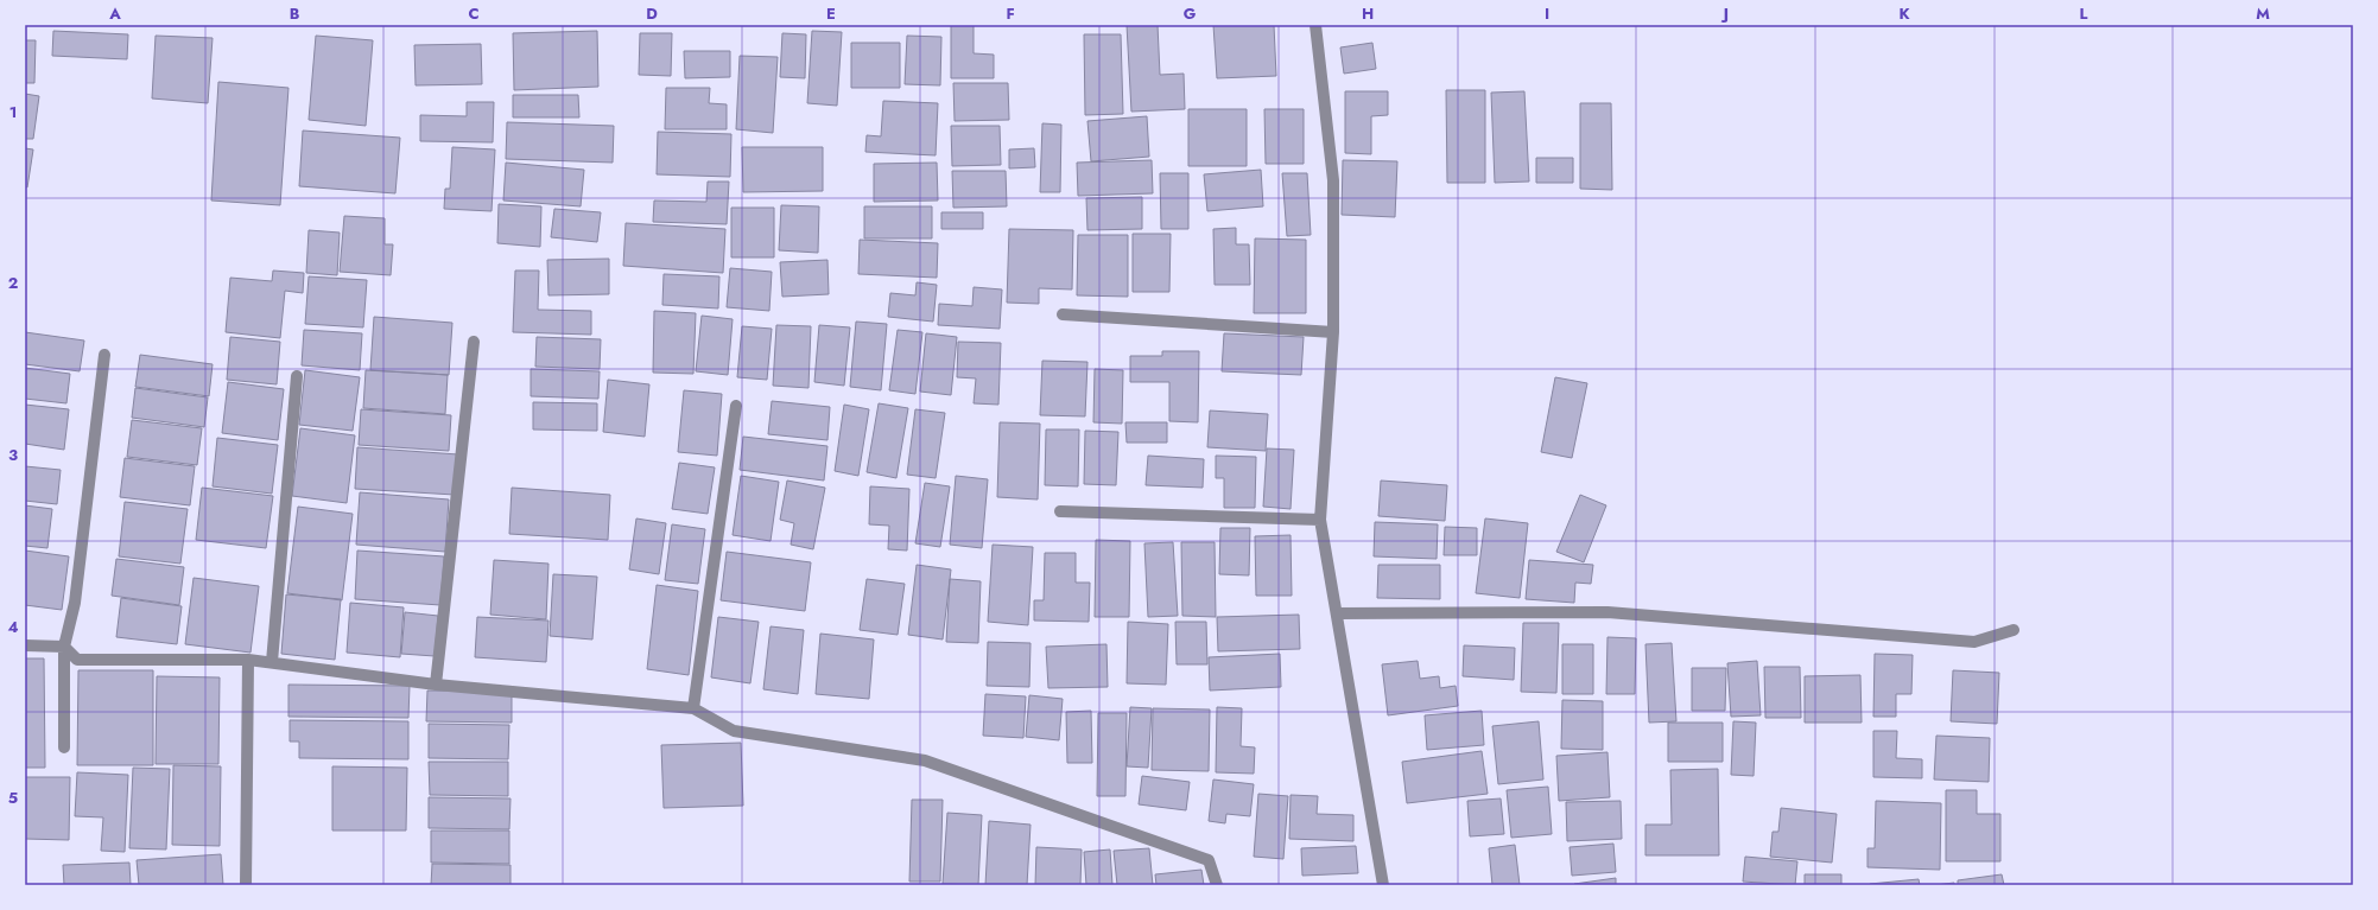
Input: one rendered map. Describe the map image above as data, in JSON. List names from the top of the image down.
{
  "grid": {
    "columns": [
      "A",
      "B",
      "C",
      "D",
      "E",
      "F",
      "G",
      "H",
      "I",
      "J",
      "K",
      "L",
      "M"
    ],
    "rows": [
      "1",
      "2",
      "3",
      "4",
      "5"
    ]
  }
}
